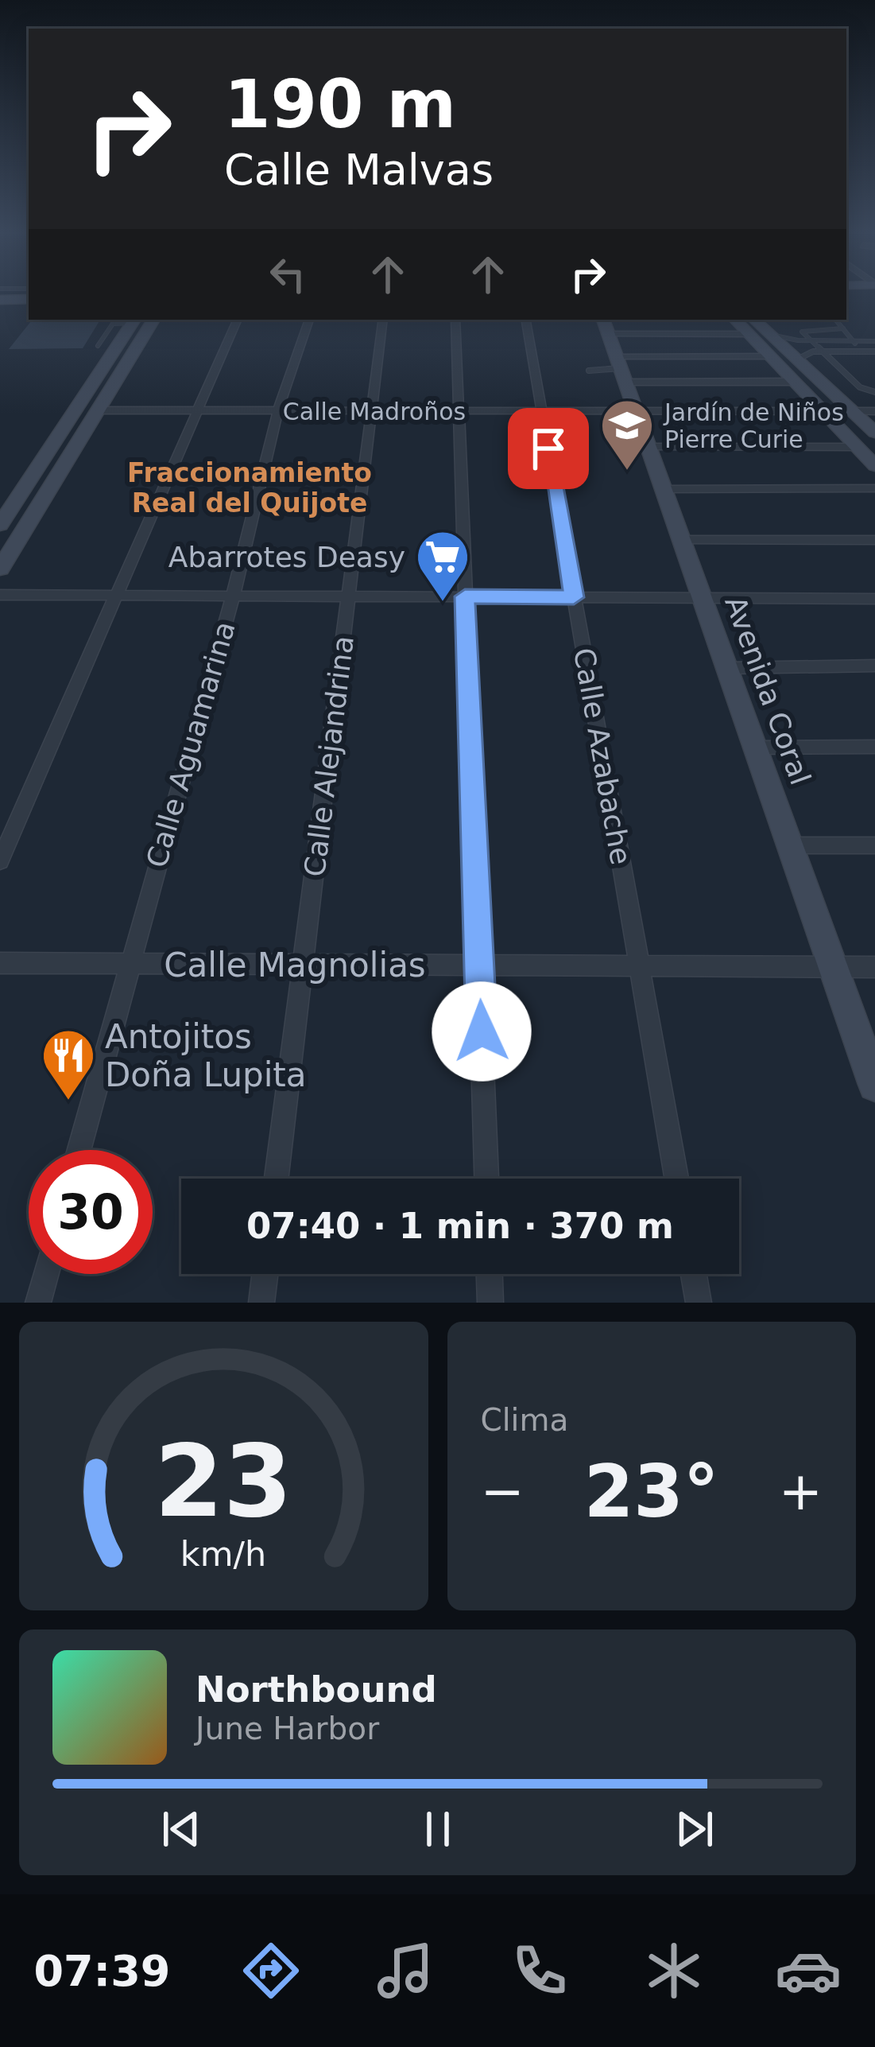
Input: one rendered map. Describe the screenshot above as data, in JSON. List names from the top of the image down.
{
  "streets": {
    "main road": ["Avenida Coral"],
    "street": [
      "Calle Madroños",
      "Calle Aguamarina",
      "Calle Alejandrina",
      "Calle Azabache",
      "Calle Magnolias"
    ]
  },
  "crossings": [
    ["Calle Madroños", "Avenida Coral"],
    ["Calle Madroños", "Calle Aguamarina"],
    ["Calle Madroños", "Calle Alejandrina"],
    ["Calle Madroños", "Calle Azabache"],
    ["Avenida Coral", "Calle Magnolias"],
    ["Calle Aguamarina", "Calle Magnolias"],
    ["Calle Alejandrina", "Calle Magnolias"],
    ["Calle Azabache", "Calle Magnolias"]
  ],
  "districts": ["Fraccionamiento Real del Quijote"],
  "places": {
    "school or university": ["Jardín de Niños Pierre Curie"],
    "supermarket": ["Abarrotes Deasy"],
    "restaurant": ["Antojitos Doña Lupita"]
  },
  "page": {
    "turn": ["190 m", "Calle Malvas"],
    "limit": "30",
    "trip": "07:40 · 1 min · 370 m",
    "tile": "Clima",
    "heat": ["−", "23°", "+"],
    "song": ["Northbound", "June Harbor"],
    "tabs": "07:39",
    "gauge": ["23", "km/h"]
  }
}
